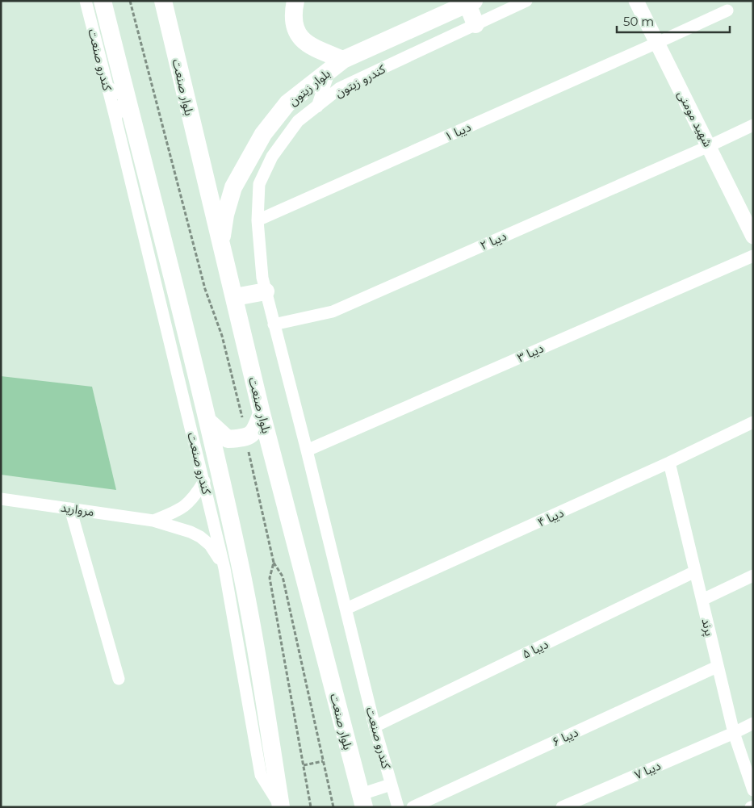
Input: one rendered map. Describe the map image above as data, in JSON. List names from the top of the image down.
{
  "streets": {
    "main road": ["بلوار صنعت", "بلوار زیتون"],
    "street": [
      "کندرو صنعت",
      "کندرو زیتون",
      "شهید مومنی",
      "دیبا ۱",
      "دیبا ۲",
      "دیبا ۳",
      "مروارید",
      "دیبا ۴",
      "پرند",
      "دیبا ۵",
      "دیبا ۶",
      "دیبا ۷"
    ]
  },
  "crossings": [
    ["کندرو صنعت", "کندرو زیتون"],
    ["کندرو صنعت", "دیبا ۱"],
    ["کندرو صنعت", "دیبا ۲"],
    ["کندرو صنعت", "دیبا ۳"],
    ["کندرو صنعت", "مروارید"],
    ["کندرو صنعت", "دیبا ۴"],
    ["کندرو صنعت", "دیبا ۵"],
    ["کندرو زیتون", "دیبا ۱"],
    ["بلوار صنعت", "بلوار زیتون"],
    ["شهید مومنی", "دیبا ۱"],
    ["شهید مومنی", "دیبا ۲"],
    ["دیبا ۴", "پرند"],
    ["پرند", "دیبا ۵"],
    ["پرند", "دیبا ۶"],
    ["پرند", "دیبا ۷"]
  ],
  "scale_bar": "50 m"
}
